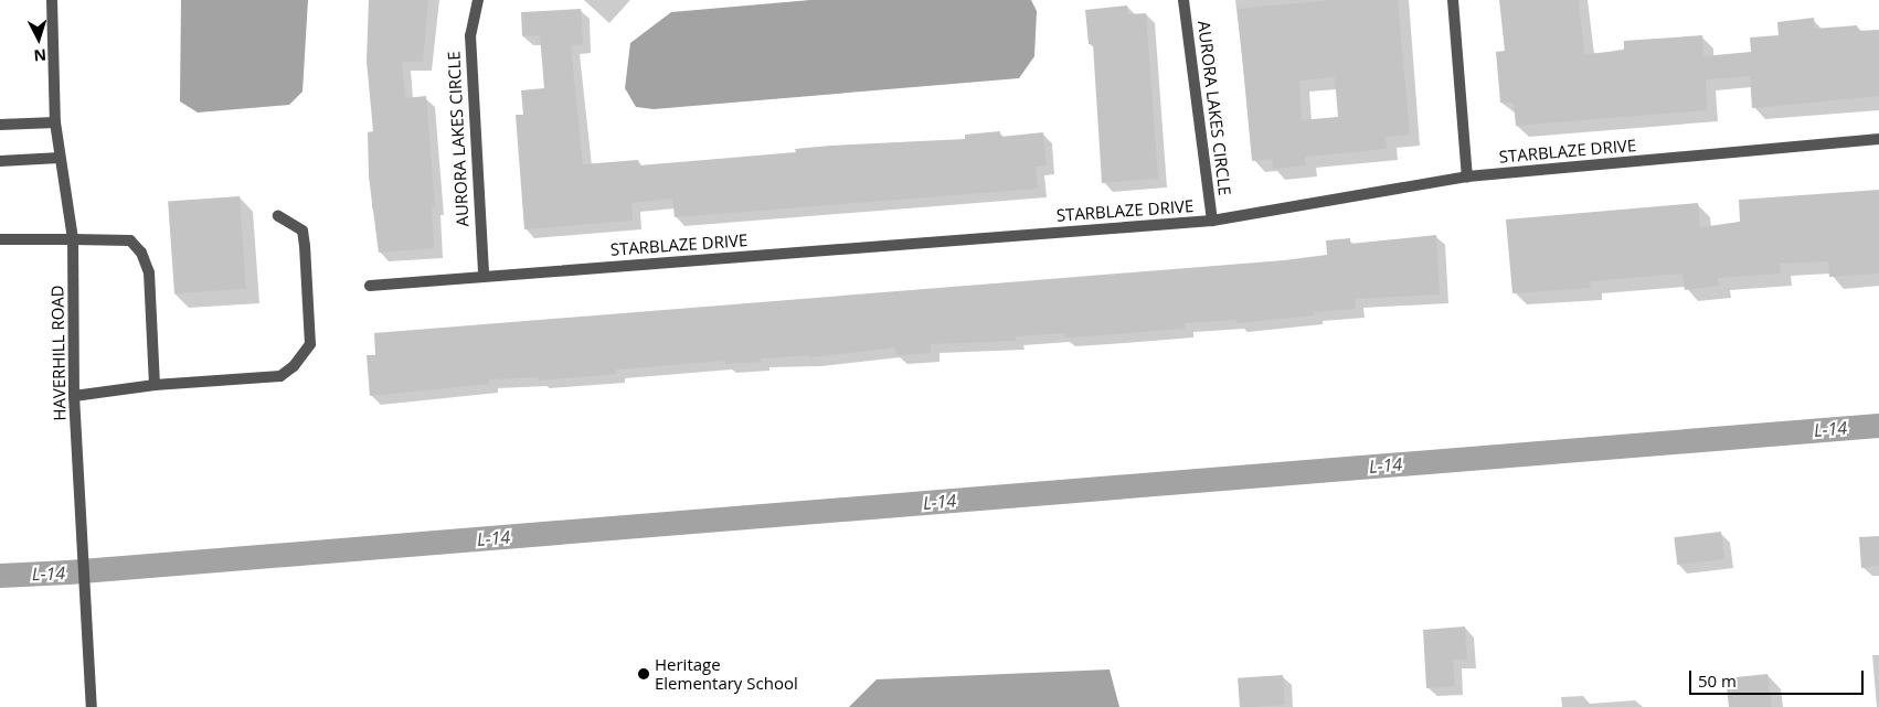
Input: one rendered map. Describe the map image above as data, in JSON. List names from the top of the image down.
{
  "streets": {
    "street": ["AURORA LAKES CIRCLE", "STARBLAZE DRIVE", "HAVERHILL ROAD"]
  },
  "crossings": [
    ["AURORA LAKES CIRCLE", "STARBLAZE DRIVE"]
  ],
  "water": ["L-14"],
  "places": ["Heritage Elementary School"],
  "scale_bar": "50 m",
  "north": "bottom"
}
